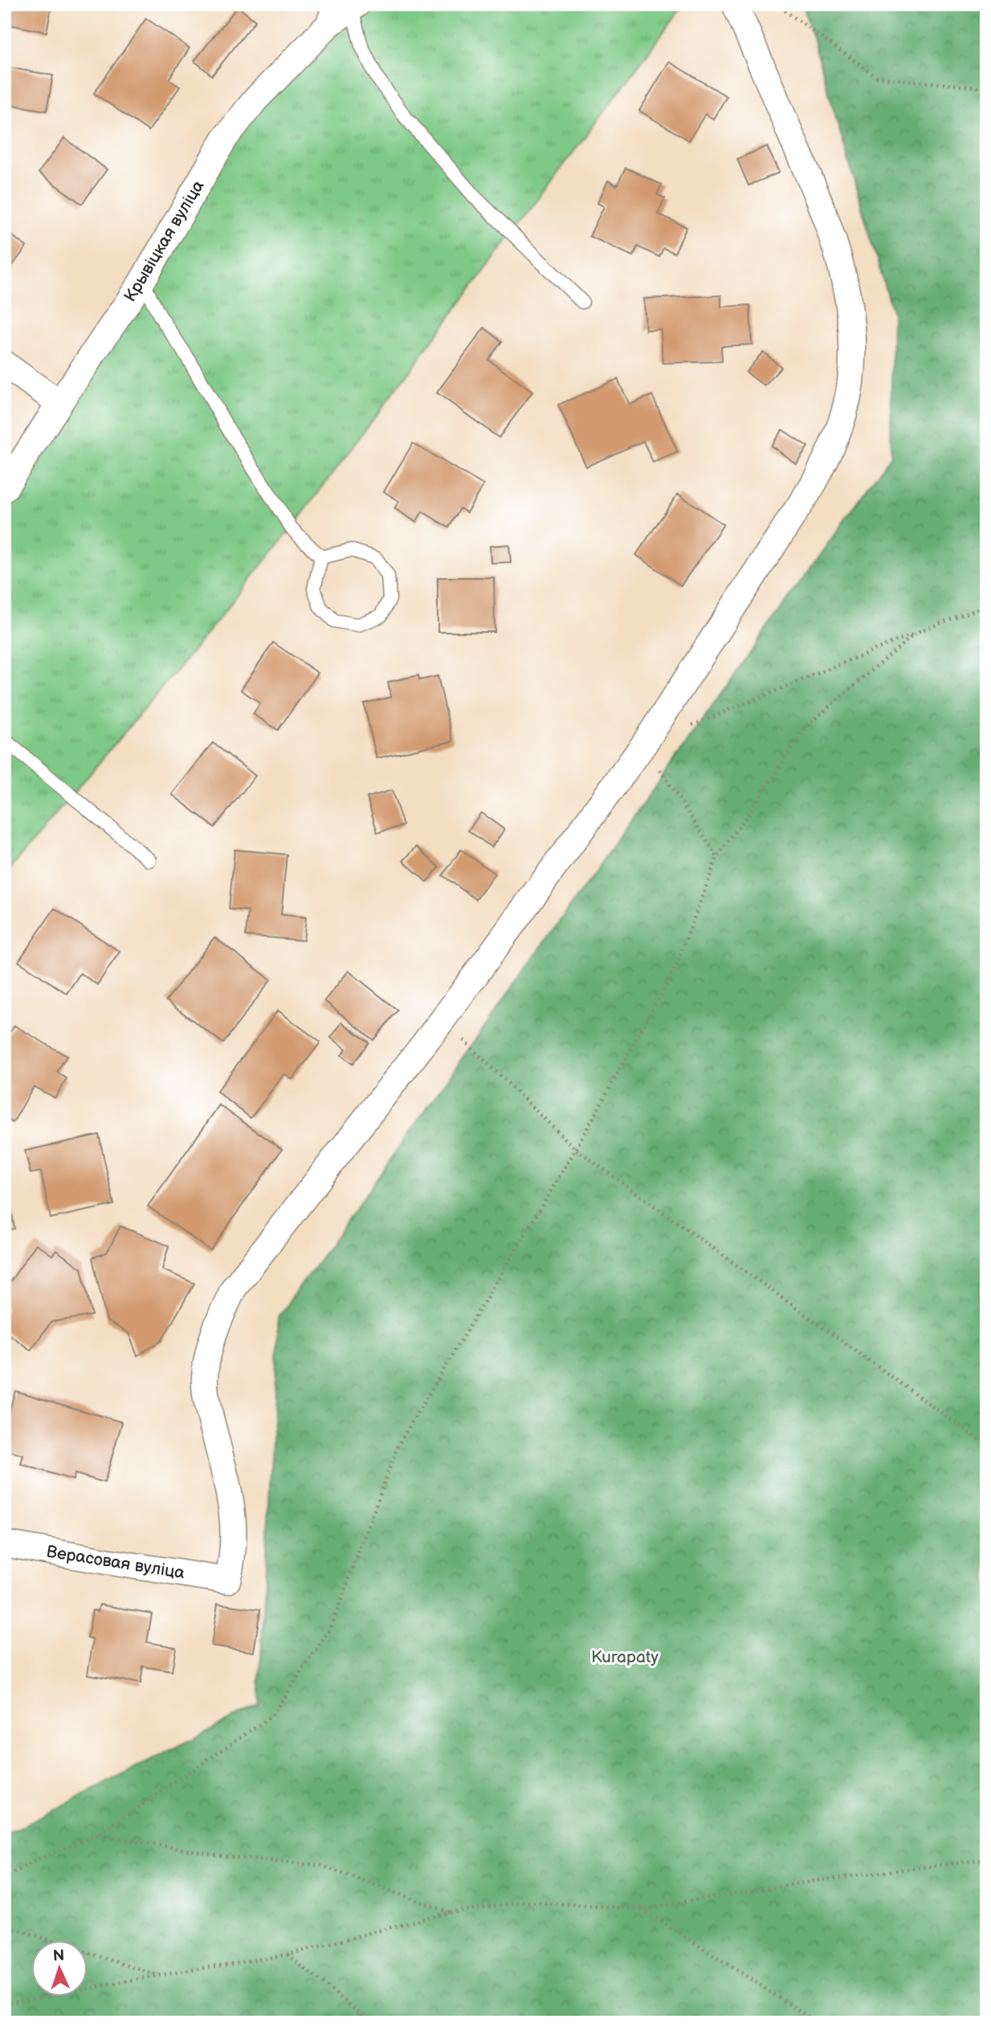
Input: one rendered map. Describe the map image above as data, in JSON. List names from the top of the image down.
{
  "streets": {
    "street": ["Крывіцкая вуліца", "Верасовая вуліца"]
  },
  "parks": ["Kurapaty"],
  "north": "top"
}
